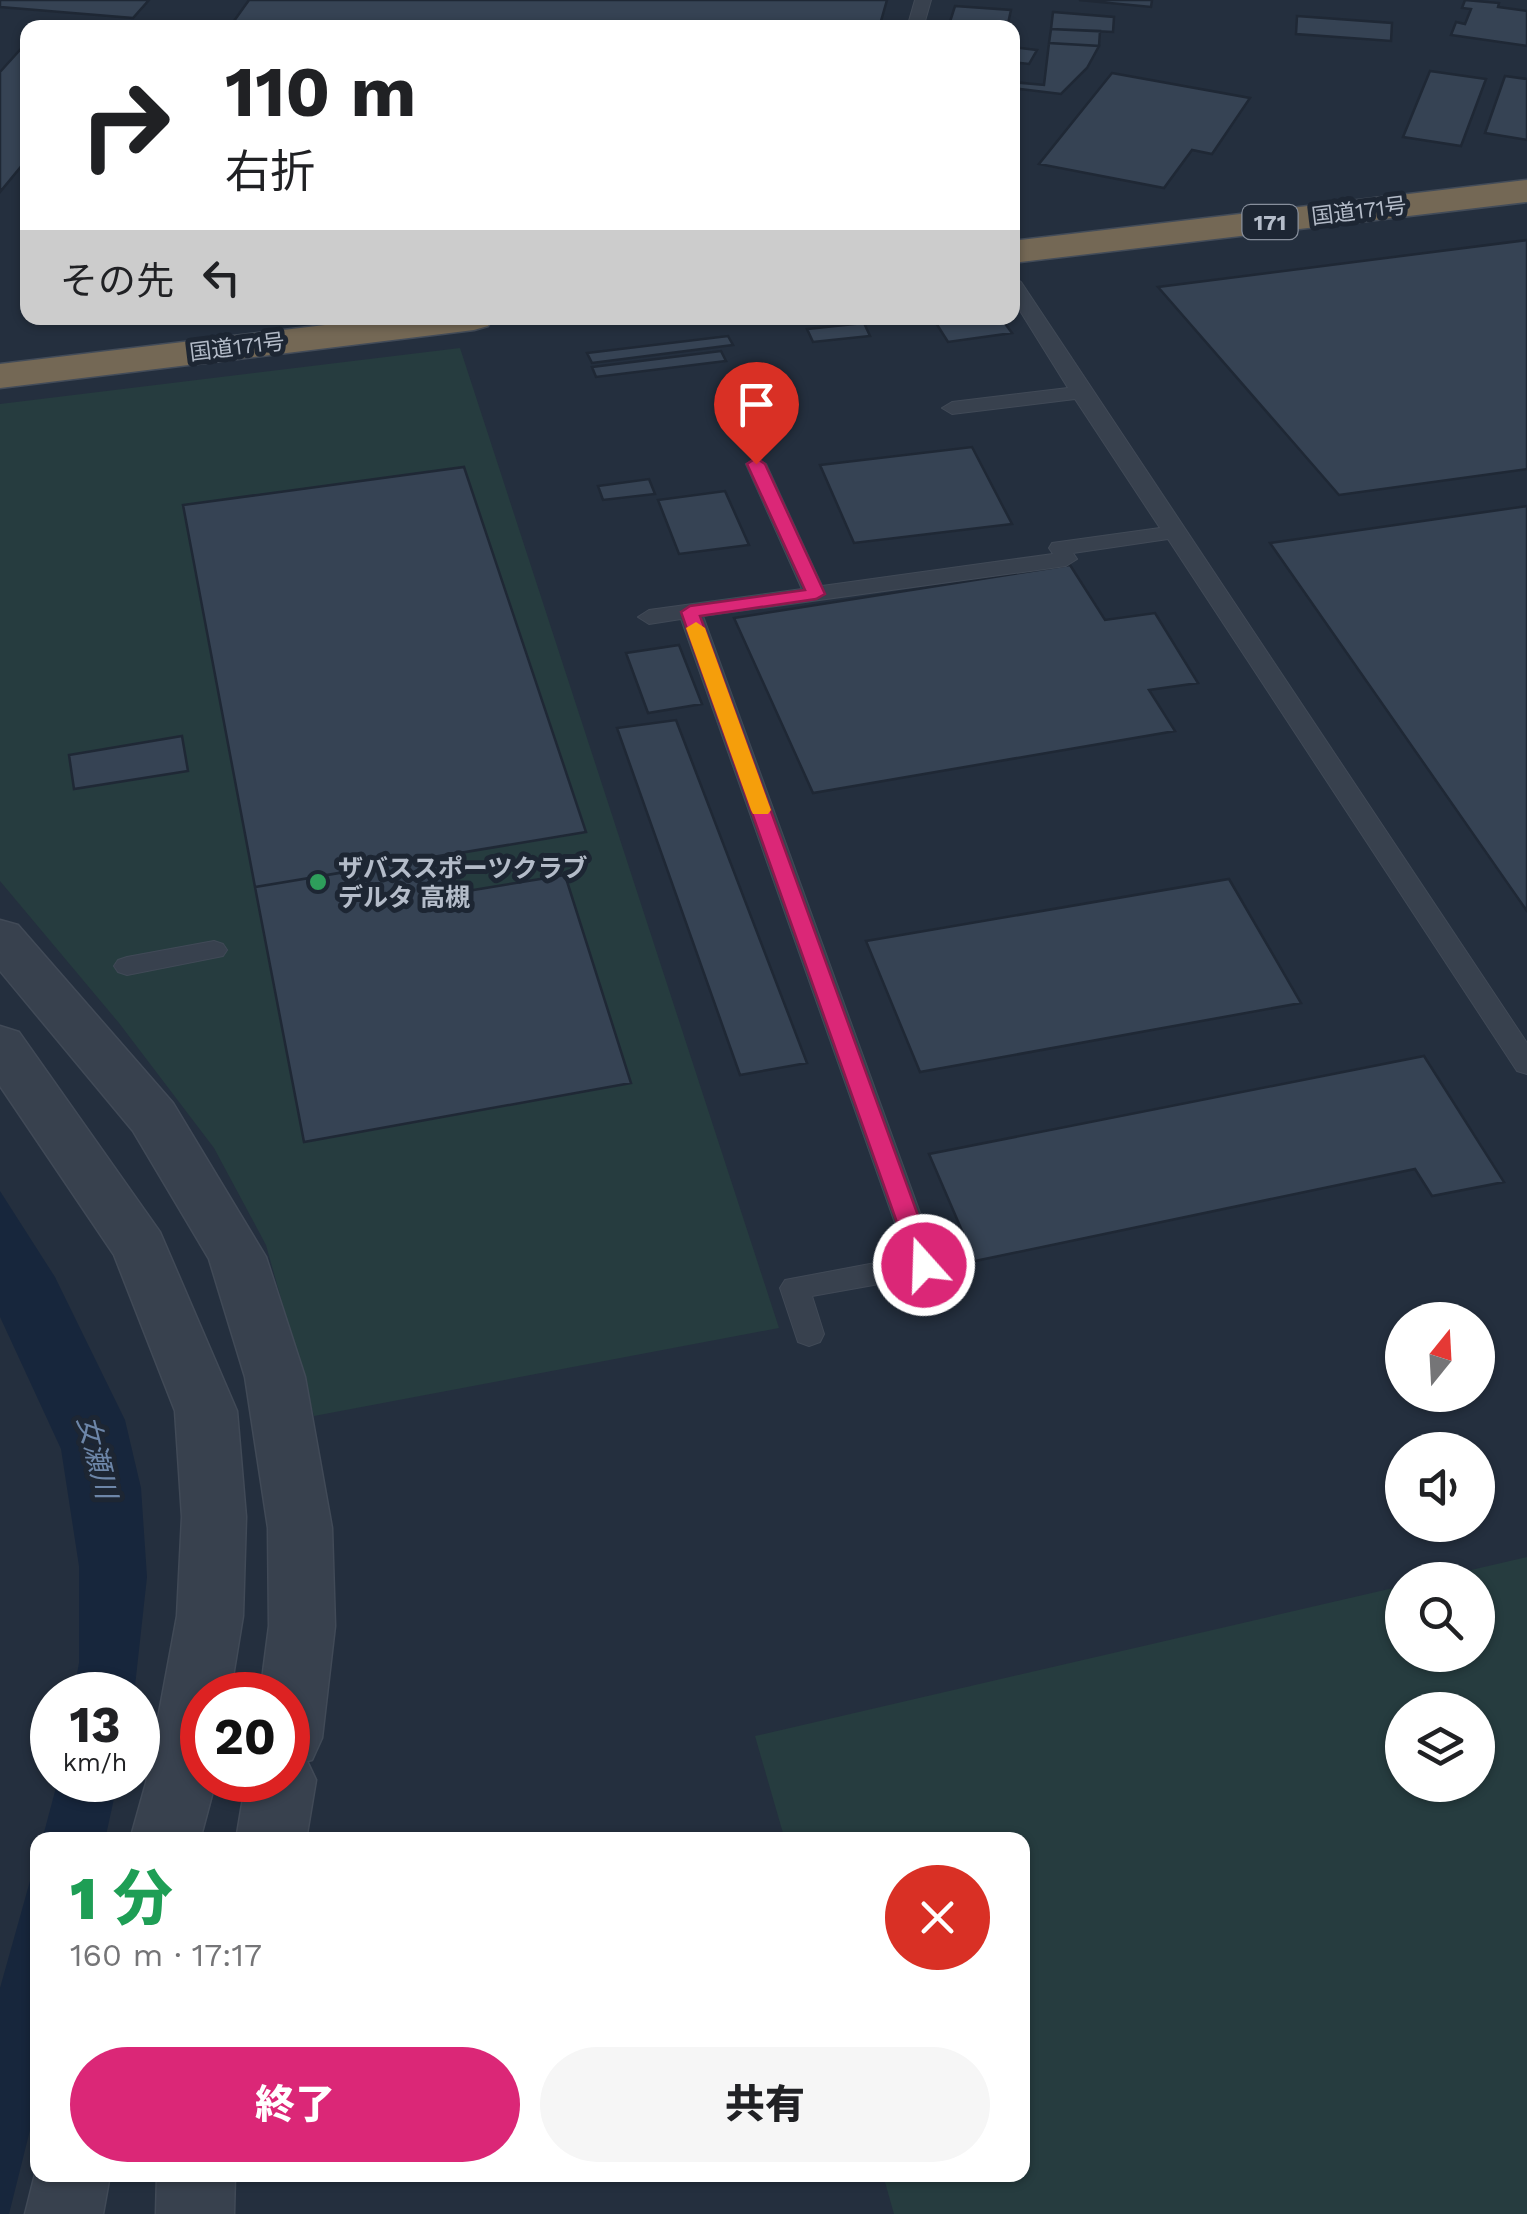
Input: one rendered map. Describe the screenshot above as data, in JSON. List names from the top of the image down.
{
  "streets": {
    "highway": ["国道171号", "171"]
  },
  "water": ["女瀬川"],
  "places": ["ザバススポーツクラブ デルタ 高槻"],
  "north": "top",
  "page": {
    "turn": ["110 m", "右折"],
    "then": "その先",
    "speed": "13 km/h",
    "limit": "20",
    "heading": ["1 分", "160 m · 17:17"],
    "buttons": ["終了", "共有"]
  }
}
